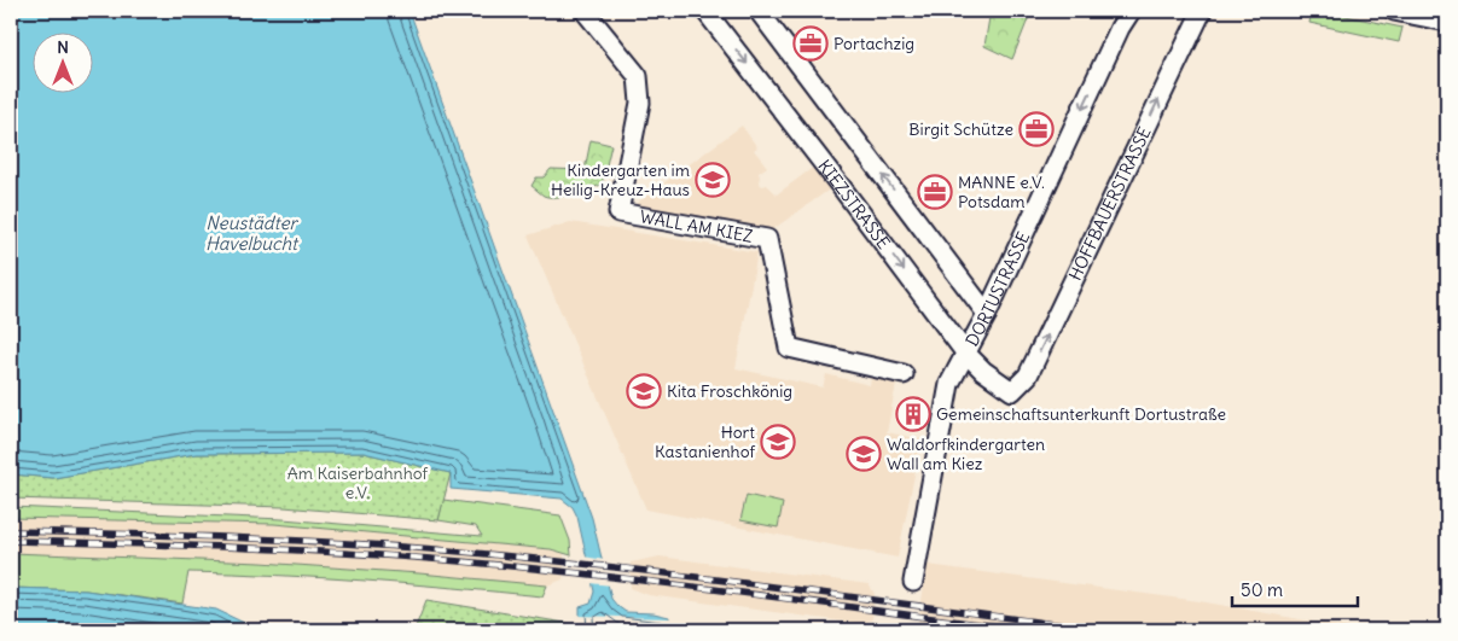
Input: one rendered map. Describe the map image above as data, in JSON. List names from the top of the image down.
{
  "streets": {
    "street": [
      "HOFFBAUERSTRASSE",
      "KIEZSTRASSE",
      "WALL AM KIEZ",
      "DORTUSTRASSE"
    ]
  },
  "crossings": [
    ["HOFFBAUERSTRASSE", "KIEZSTRASSE"],
    ["KIEZSTRASSE", "DORTUSTRASSE"]
  ],
  "one_way": ["HOFFBAUERSTRASSE", "DORTUSTRASSE"],
  "water": ["Neustädter Havelbucht"],
  "parks": ["Am Kaiserbahnhof e.V."],
  "places": {
    "office": ["Portachzig", "Birgit Schütze", "MANNE e.V. Potsdam"],
    "school or university": [
      "Kindergarten im Heilig-Kreuz-Haus",
      "Kita Froschkönig",
      "Hort Kastanienhof",
      "Waldorfkindergarten Wall am Kiez"
    ],
    "building": ["Gemeinschaftsunterkunft Dortustraße"]
  },
  "scale_bar": "50 m",
  "north": "top"
}
